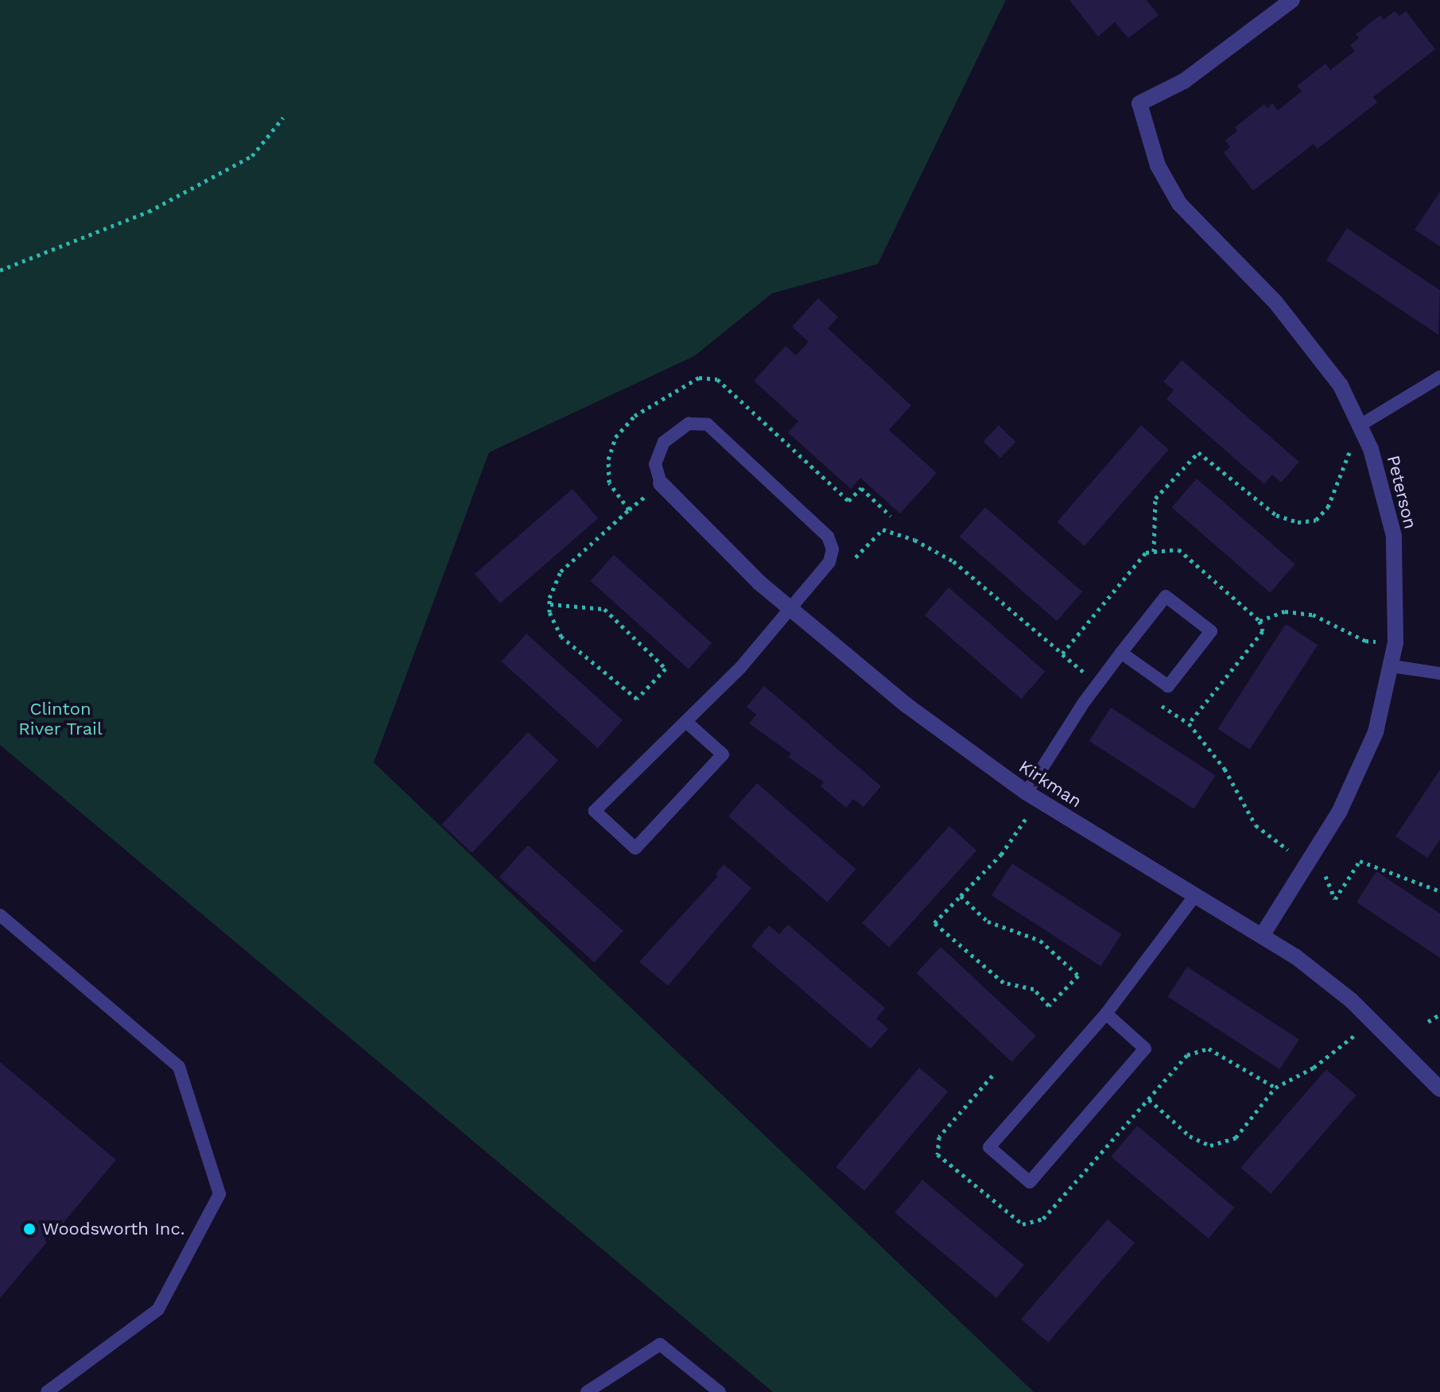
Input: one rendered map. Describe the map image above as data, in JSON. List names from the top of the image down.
{
  "streets": {
    "street": ["Peterson", "Kirkman"]
  },
  "crossings": [
    ["Peterson", "Kirkman"]
  ],
  "parks": ["Clinton River Trail"],
  "places": ["Woodsworth Inc."]
}
